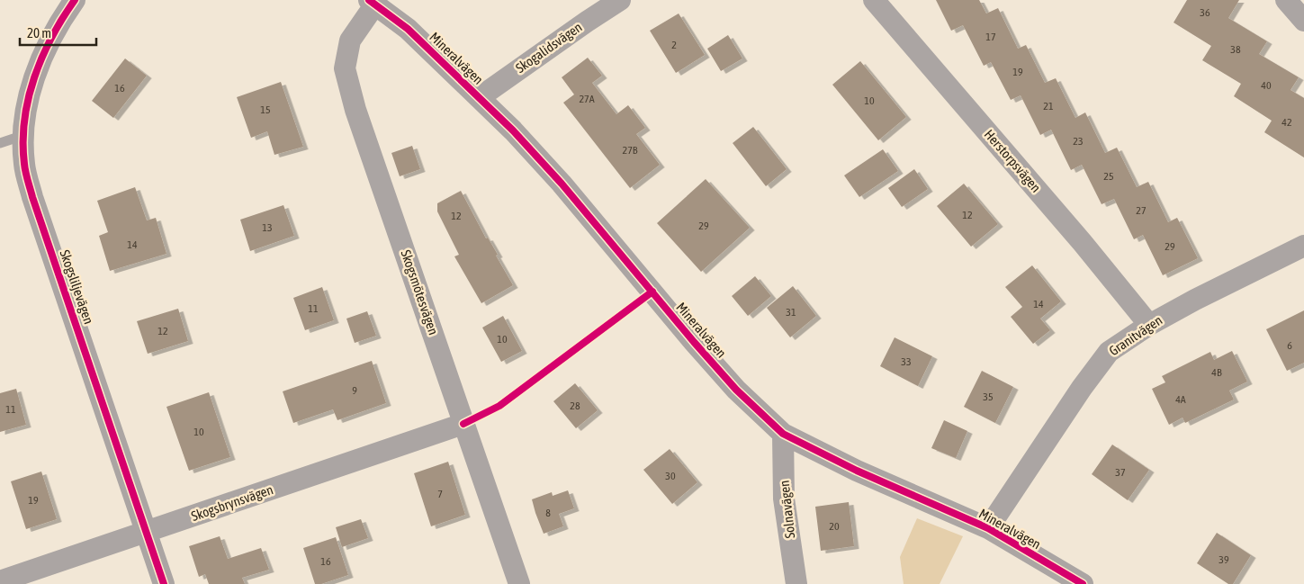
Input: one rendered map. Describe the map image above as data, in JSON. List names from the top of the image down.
{
  "streets": {
    "street": [
      "Skogalidsvägen",
      "Mineralvägen",
      "Herstorpsvägen",
      "Skogsliljevägen",
      "Skogsmötesvägen",
      "Granitvägen",
      "Skogsbrynsvägen",
      "Solnavägen"
    ]
  },
  "crossings": [
    ["Skogalidsvägen", "Mineralvägen"],
    ["Mineralvägen", "Skogsmötesvägen"],
    ["Mineralvägen", "Granitvägen"],
    ["Mineralvägen", "Solnavägen"],
    ["Herstorpsvägen", "Granitvägen"],
    ["Skogsliljevägen", "Skogsbrynsvägen"],
    ["Skogsmötesvägen", "Skogsbrynsvägen"]
  ],
  "house_numbers": [
    "36",
    "17",
    "2",
    "38",
    "19",
    "40",
    "16",
    "27A",
    "10",
    "21",
    "15",
    "42",
    "23",
    "27B",
    "25",
    "27",
    "12",
    "12",
    "29",
    "13",
    "14",
    "29",
    "14",
    "11",
    "31",
    "12",
    "10",
    "6",
    "33",
    "4B",
    "9",
    "35",
    "4A",
    "28",
    "11",
    "10",
    "37",
    "30",
    "7",
    "19",
    "8",
    "20",
    "39",
    "16"
  ],
  "scale_bar": "20 m"
}
